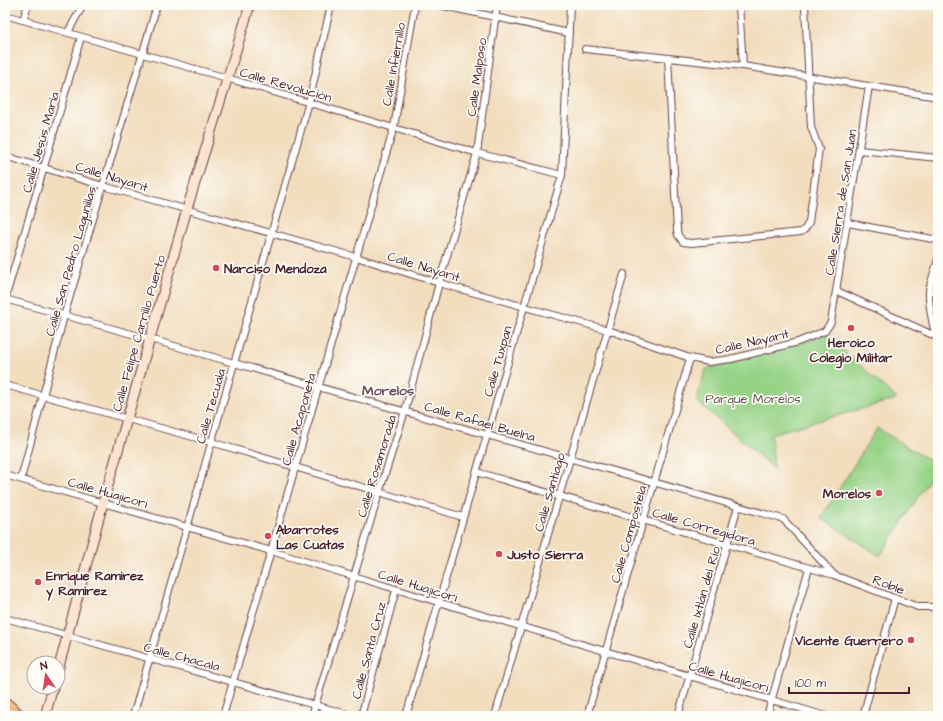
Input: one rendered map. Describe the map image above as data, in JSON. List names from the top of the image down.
{
  "streets": {
    "street": [
      "Calle Infiernillo",
      "Calle Malpaso",
      "Calle Revolución",
      "Calle Jesús María",
      "Calle Nayarit",
      "Calle Sierra de San Juan",
      "Calle San Pedro Lagunillas",
      "Calle Felipe Carrillo Puerto",
      "Calle Tuxpan",
      "Calle Tecuala",
      "Calle Acaponeta",
      "Calle Rafael Buelna",
      "Calle Rosamorada",
      "Calle Huajicori",
      "Calle Santiago",
      "Calle Corregidora",
      "Calle Compostela",
      "Roble",
      "Calle Ixtlán del Río",
      "Calle Santa Cruz",
      "Calle Chacala"
    ]
  },
  "crossings": [
    ["Calle Infiernillo", "Calle Revolución"],
    ["Calle Infiernillo", "Calle Acaponeta"],
    ["Calle Malpaso", "Calle Revolución"],
    ["Calle Malpaso", "Calle Rosamorada"],
    ["Calle Revolución", "Calle Jesús María"],
    ["Calle Revolución", "Calle San Pedro Lagunillas"],
    ["Calle Revolución", "Calle Felipe Carrillo Puerto"],
    ["Calle Revolución", "Calle Tuxpan"],
    ["Calle Revolución", "Calle Tecuala"],
    ["Calle Revolución", "Calle Acaponeta"],
    ["Calle Revolución", "Calle Rosamorada"],
    ["Calle Jesús María", "Calle Nayarit"],
    ["Calle Jesús María", "Calle Rafael Buelna"],
    ["Calle Nayarit", "Calle Sierra de San Juan"],
    ["Calle Nayarit", "Calle San Pedro Lagunillas"],
    ["Calle Nayarit", "Calle Felipe Carrillo Puerto"],
    ["Calle Nayarit", "Calle Tuxpan"],
    ["Calle Nayarit", "Calle Tecuala"],
    ["Calle Nayarit", "Calle Acaponeta"],
    ["Calle Nayarit", "Calle Rosamorada"],
    ["Calle Nayarit", "Calle Santiago"],
    ["Calle Nayarit", "Calle Compostela"],
    ["Calle San Pedro Lagunillas", "Calle Rafael Buelna"],
    ["Calle San Pedro Lagunillas", "Calle Huajicori"],
    ["Calle Felipe Carrillo Puerto", "Calle Rafael Buelna"],
    ["Calle Felipe Carrillo Puerto", "Calle Huajicori"],
    ["Calle Felipe Carrillo Puerto", "Calle Chacala"],
    ["Calle Tuxpan", "Calle Rafael Buelna"],
    ["Calle Tuxpan", "Calle Huajicori"],
    ["Calle Tuxpan", "Calle Corregidora"],
    ["Calle Tecuala", "Calle Rafael Buelna"],
    ["Calle Tecuala", "Calle Huajicori"],
    ["Calle Tecuala", "Calle Chacala"],
    ["Calle Acaponeta", "Calle Rafael Buelna"],
    ["Calle Acaponeta", "Calle Huajicori"],
    ["Calle Acaponeta", "Calle Chacala"],
    ["Calle Rafael Buelna", "Calle Rosamorada"],
    ["Calle Rafael Buelna", "Calle Santiago"],
    ["Calle Rafael Buelna", "Calle Corregidora"],
    ["Calle Rafael Buelna", "Calle Compostela"],
    ["Calle Rafael Buelna", "Roble"],
    ["Calle Rafael Buelna", "Calle Ixtlán del Río"],
    ["Calle Rosamorada", "Calle Huajicori"],
    ["Calle Rosamorada", "Calle Chacala"],
    ["Calle Huajicori", "Calle Santiago"],
    ["Calle Huajicori", "Calle Compostela"],
    ["Calle Huajicori", "Calle Ixtlán del Río"],
    ["Calle Huajicori", "Calle Santa Cruz"],
    ["Calle Santiago", "Calle Corregidora"],
    ["Calle Corregidora", "Calle Compostela"],
    ["Calle Corregidora", "Roble"],
    ["Calle Corregidora", "Calle Ixtlán del Río"]
  ],
  "districts": ["Morelos"],
  "parks": ["Parque Morelos"],
  "places": [
    "Narciso Mendoza",
    "Heroico Colegio Militar",
    "Morelos",
    "Abarrotes Las Cuatas",
    "Justo Sierra",
    "Enrique Ramirez y Ramirez",
    "Vicente Guerrero"
  ],
  "scale_bar": "100 m",
  "north": "top"
}
